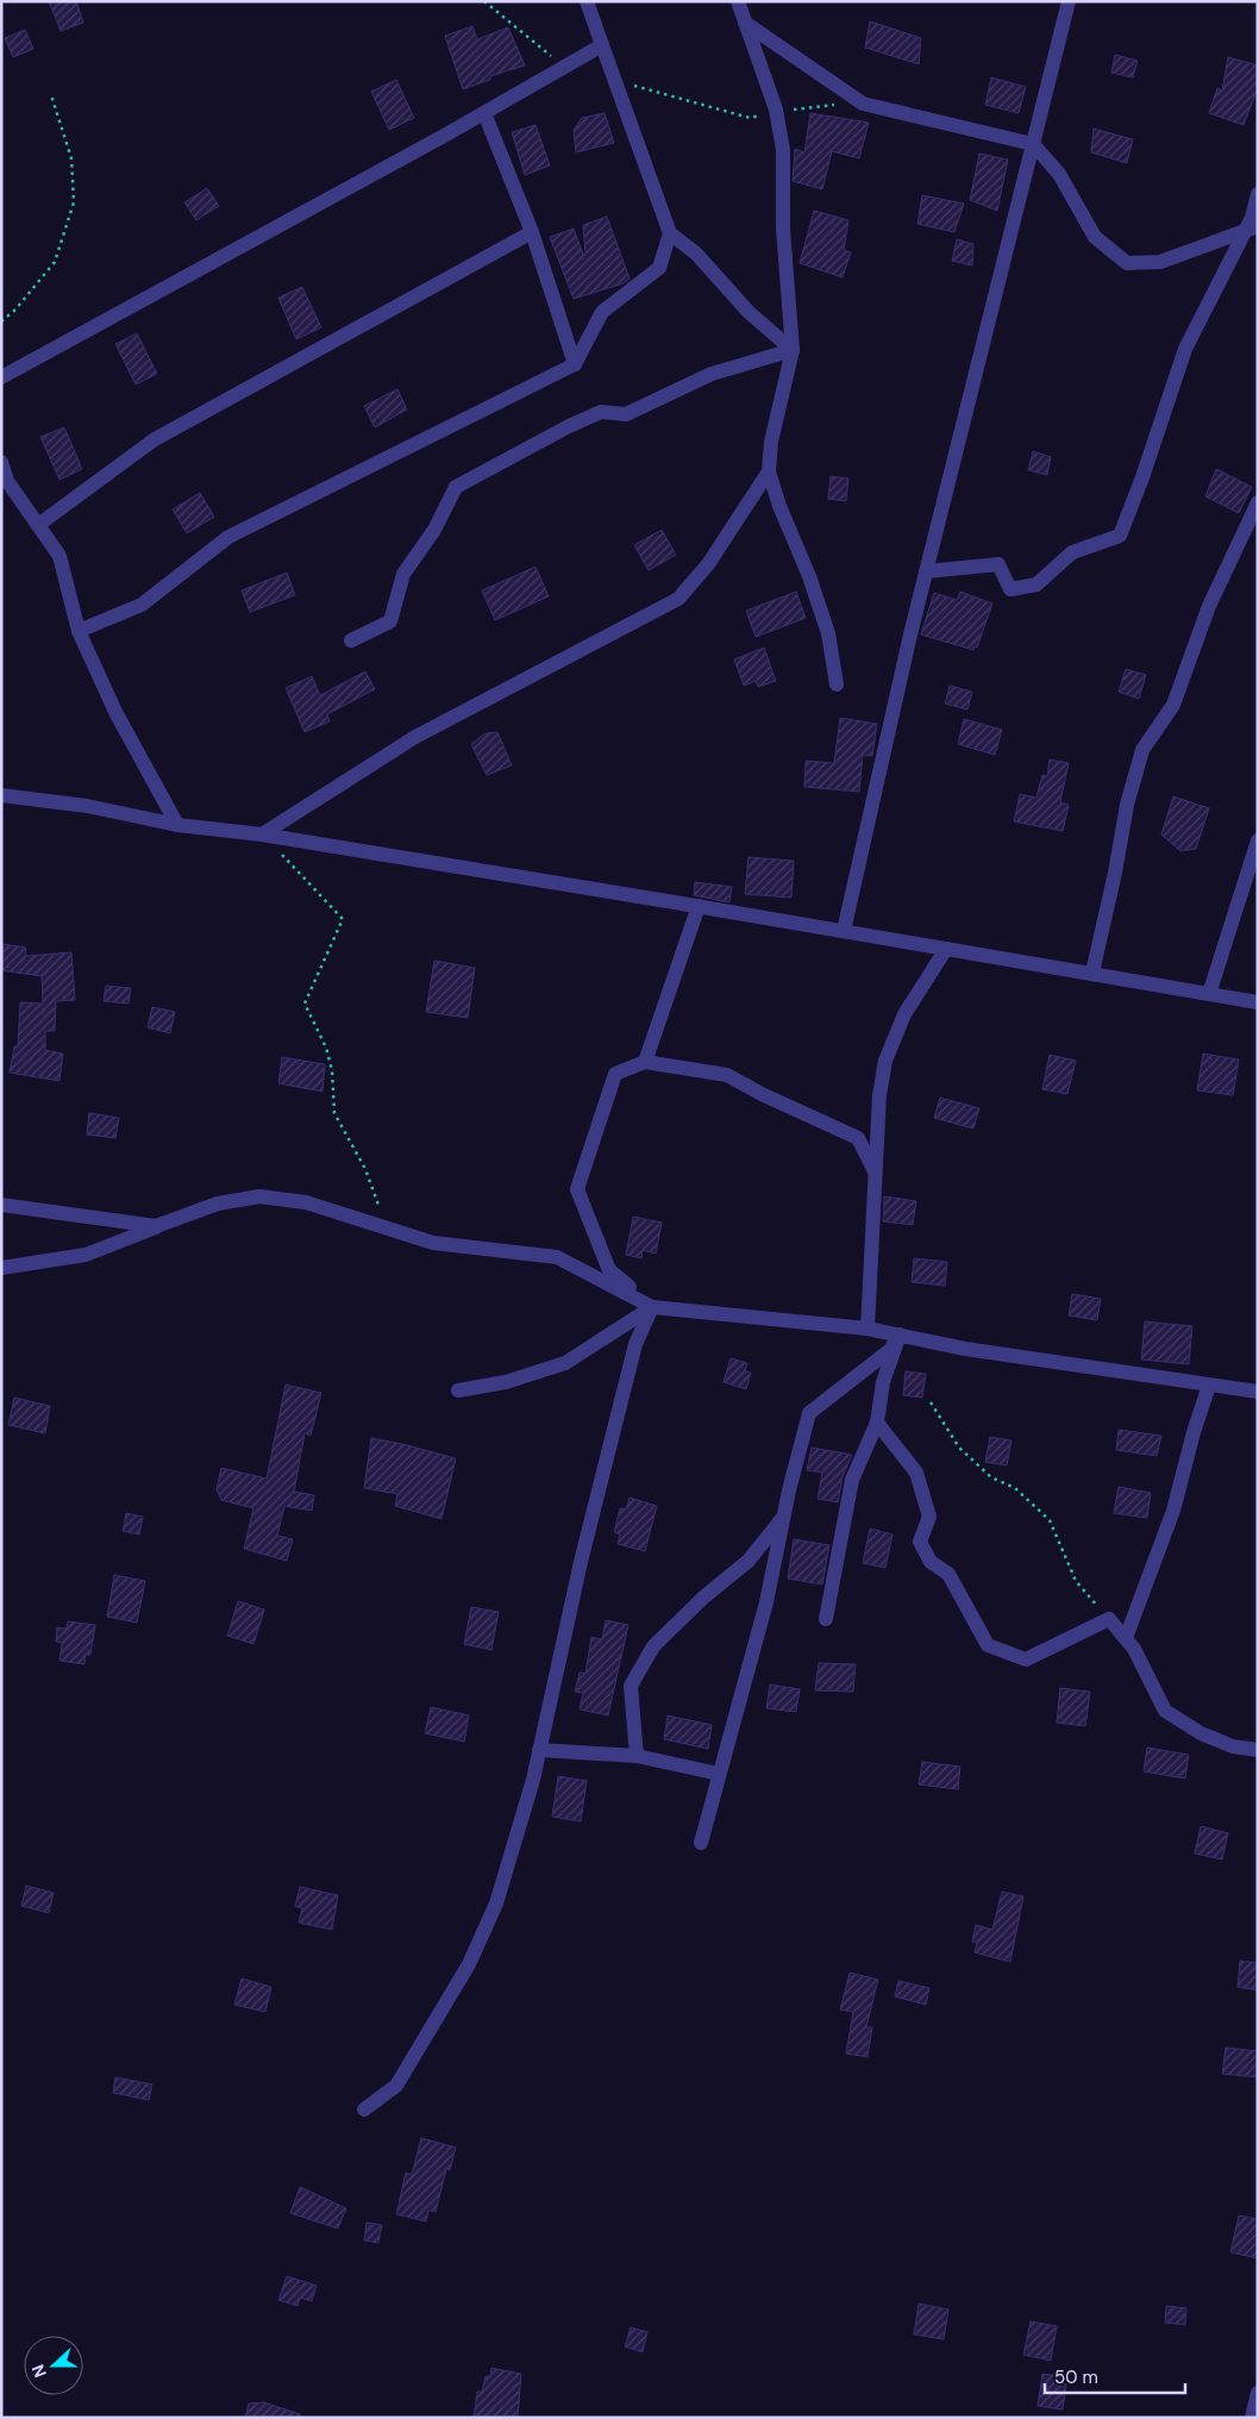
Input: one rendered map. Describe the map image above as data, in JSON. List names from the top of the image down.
{
  "scale_bar": "50 m",
  "north": "left"
}
